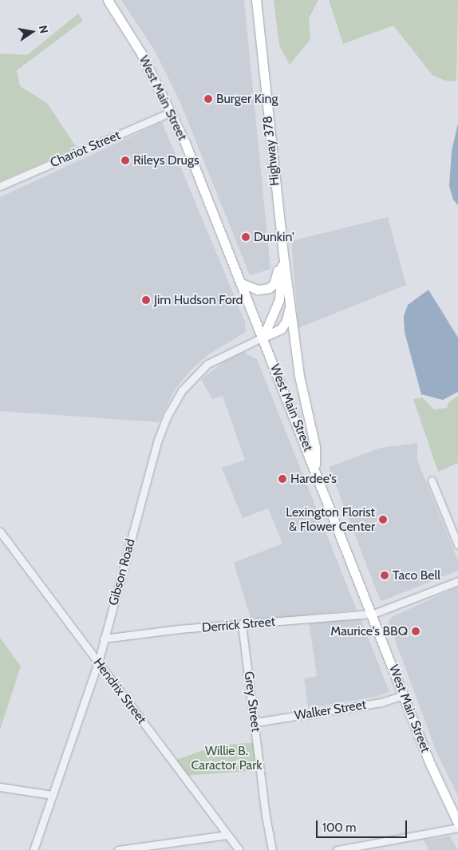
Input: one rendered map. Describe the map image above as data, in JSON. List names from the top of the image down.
{
  "streets": {
    "main road": ["West Main Street", "Highway 378"],
    "street": [
      "Chariot Street",
      "Gibson Road",
      "Derrick Street",
      "Hendrix Street",
      "Grey Street",
      "Walker Street"
    ]
  },
  "crossings": [
    ["West Main Street", "Chariot Street"],
    ["West Main Street", "Gibson Road"],
    ["West Main Street", "Derrick Street"],
    ["West Main Street", "Walker Street"],
    ["Gibson Road", "Derrick Street"],
    ["Gibson Road", "Hendrix Street"],
    ["Derrick Street", "Grey Street"],
    ["Grey Street", "Walker Street"]
  ],
  "parks": ["Willie B. Caractor Park"],
  "places": [
    "Burger King",
    "Rileys Drugs",
    "Dunkin'",
    "Jim Hudson Ford",
    "Hardee's",
    "Lexington Florist & Flower Center",
    "Taco Bell",
    "Maurice's BBQ"
  ],
  "scale_bar": "100 m",
  "north": "right"
}
